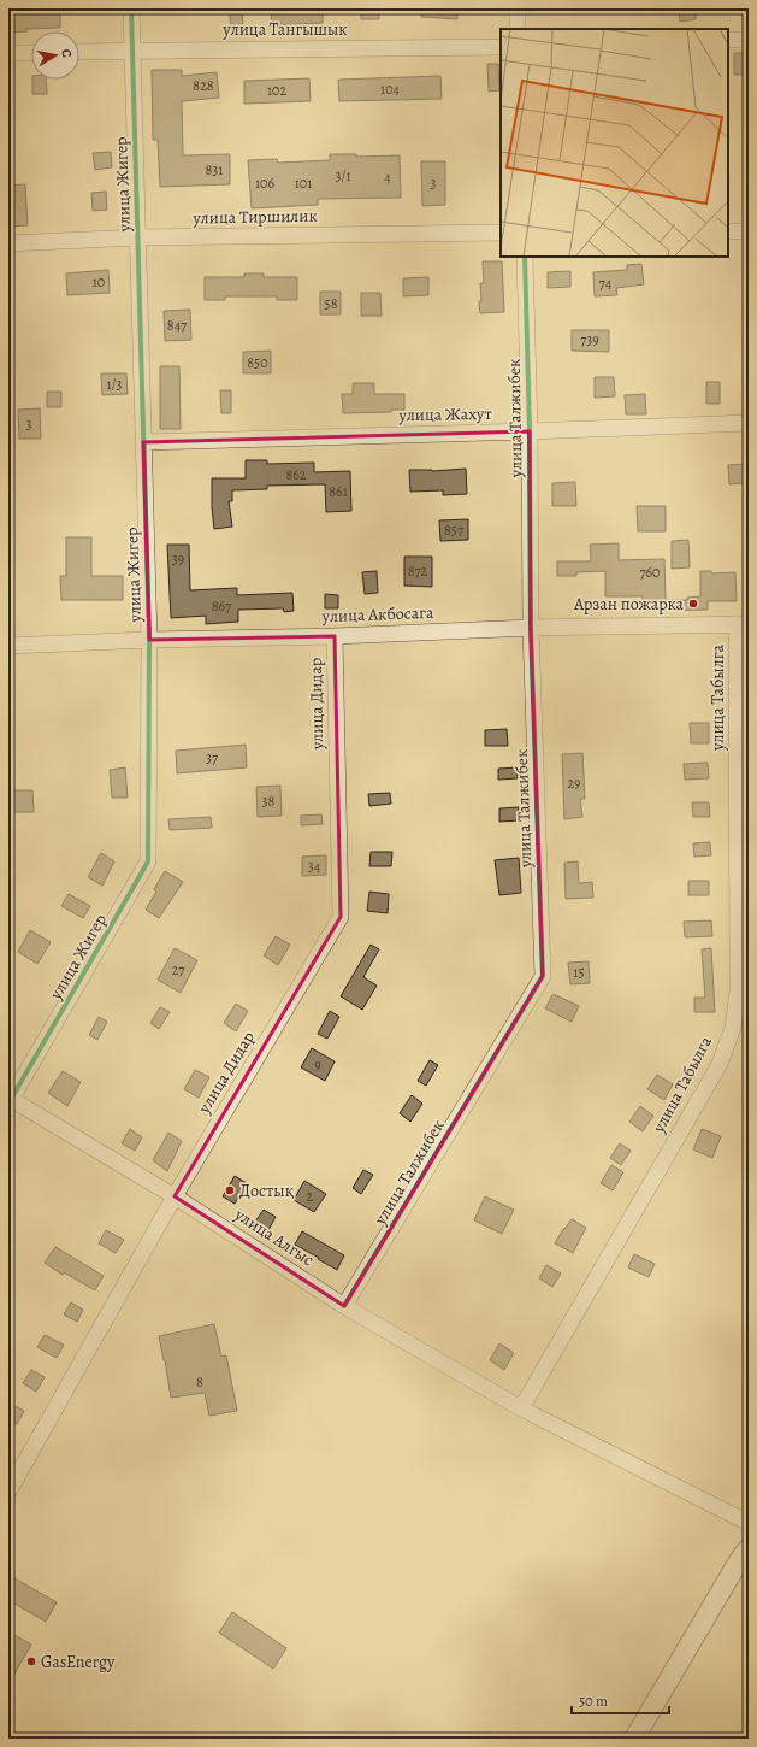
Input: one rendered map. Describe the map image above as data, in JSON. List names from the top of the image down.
{
  "streets": {
    "street": [
      "улица Тангышык",
      "улица Жигер",
      "улица Тиршилик",
      "улица Жахут",
      "улица Талжибек",
      "улица Акбосага",
      "улица Табылга",
      "улица Дидар",
      "улица Алгыс"
    ]
  },
  "crossings": [
    ["улица Тангышык", "улица Жигер"],
    ["улица Жигер", "улица Тиршилик"],
    ["улица Жигер", "улица Жахут"],
    ["улица Жигер", "улица Акбосага"],
    ["улица Жигер", "улица Алгыс"],
    ["улица Жахут", "улица Талжибек"],
    ["улица Талжибек", "улица Акбосага"],
    ["улица Талжибек", "улица Алгыс"],
    ["улица Акбосага", "улица Табылга"],
    ["улица Акбосага", "улица Дидар"],
    ["улица Табылга", "улица Алгыс"],
    ["улица Дидар", "улица Алгыс"]
  ],
  "places": ["Арзан пожарка", "Достық", "GasEnergy"],
  "house_numbers": [
    "828",
    "104",
    "102",
    "831",
    "3/1",
    "4",
    "106",
    "101",
    "3",
    "10",
    "74",
    "58",
    "847",
    "739",
    "850",
    "1/3",
    "3",
    "862",
    "861",
    "857",
    "39",
    "872",
    "760",
    "867",
    "37",
    "29",
    "38",
    "34",
    "27",
    "15",
    "9",
    "2",
    "8"
  ],
  "scale_bar": "50 m",
  "north": "right"
}
